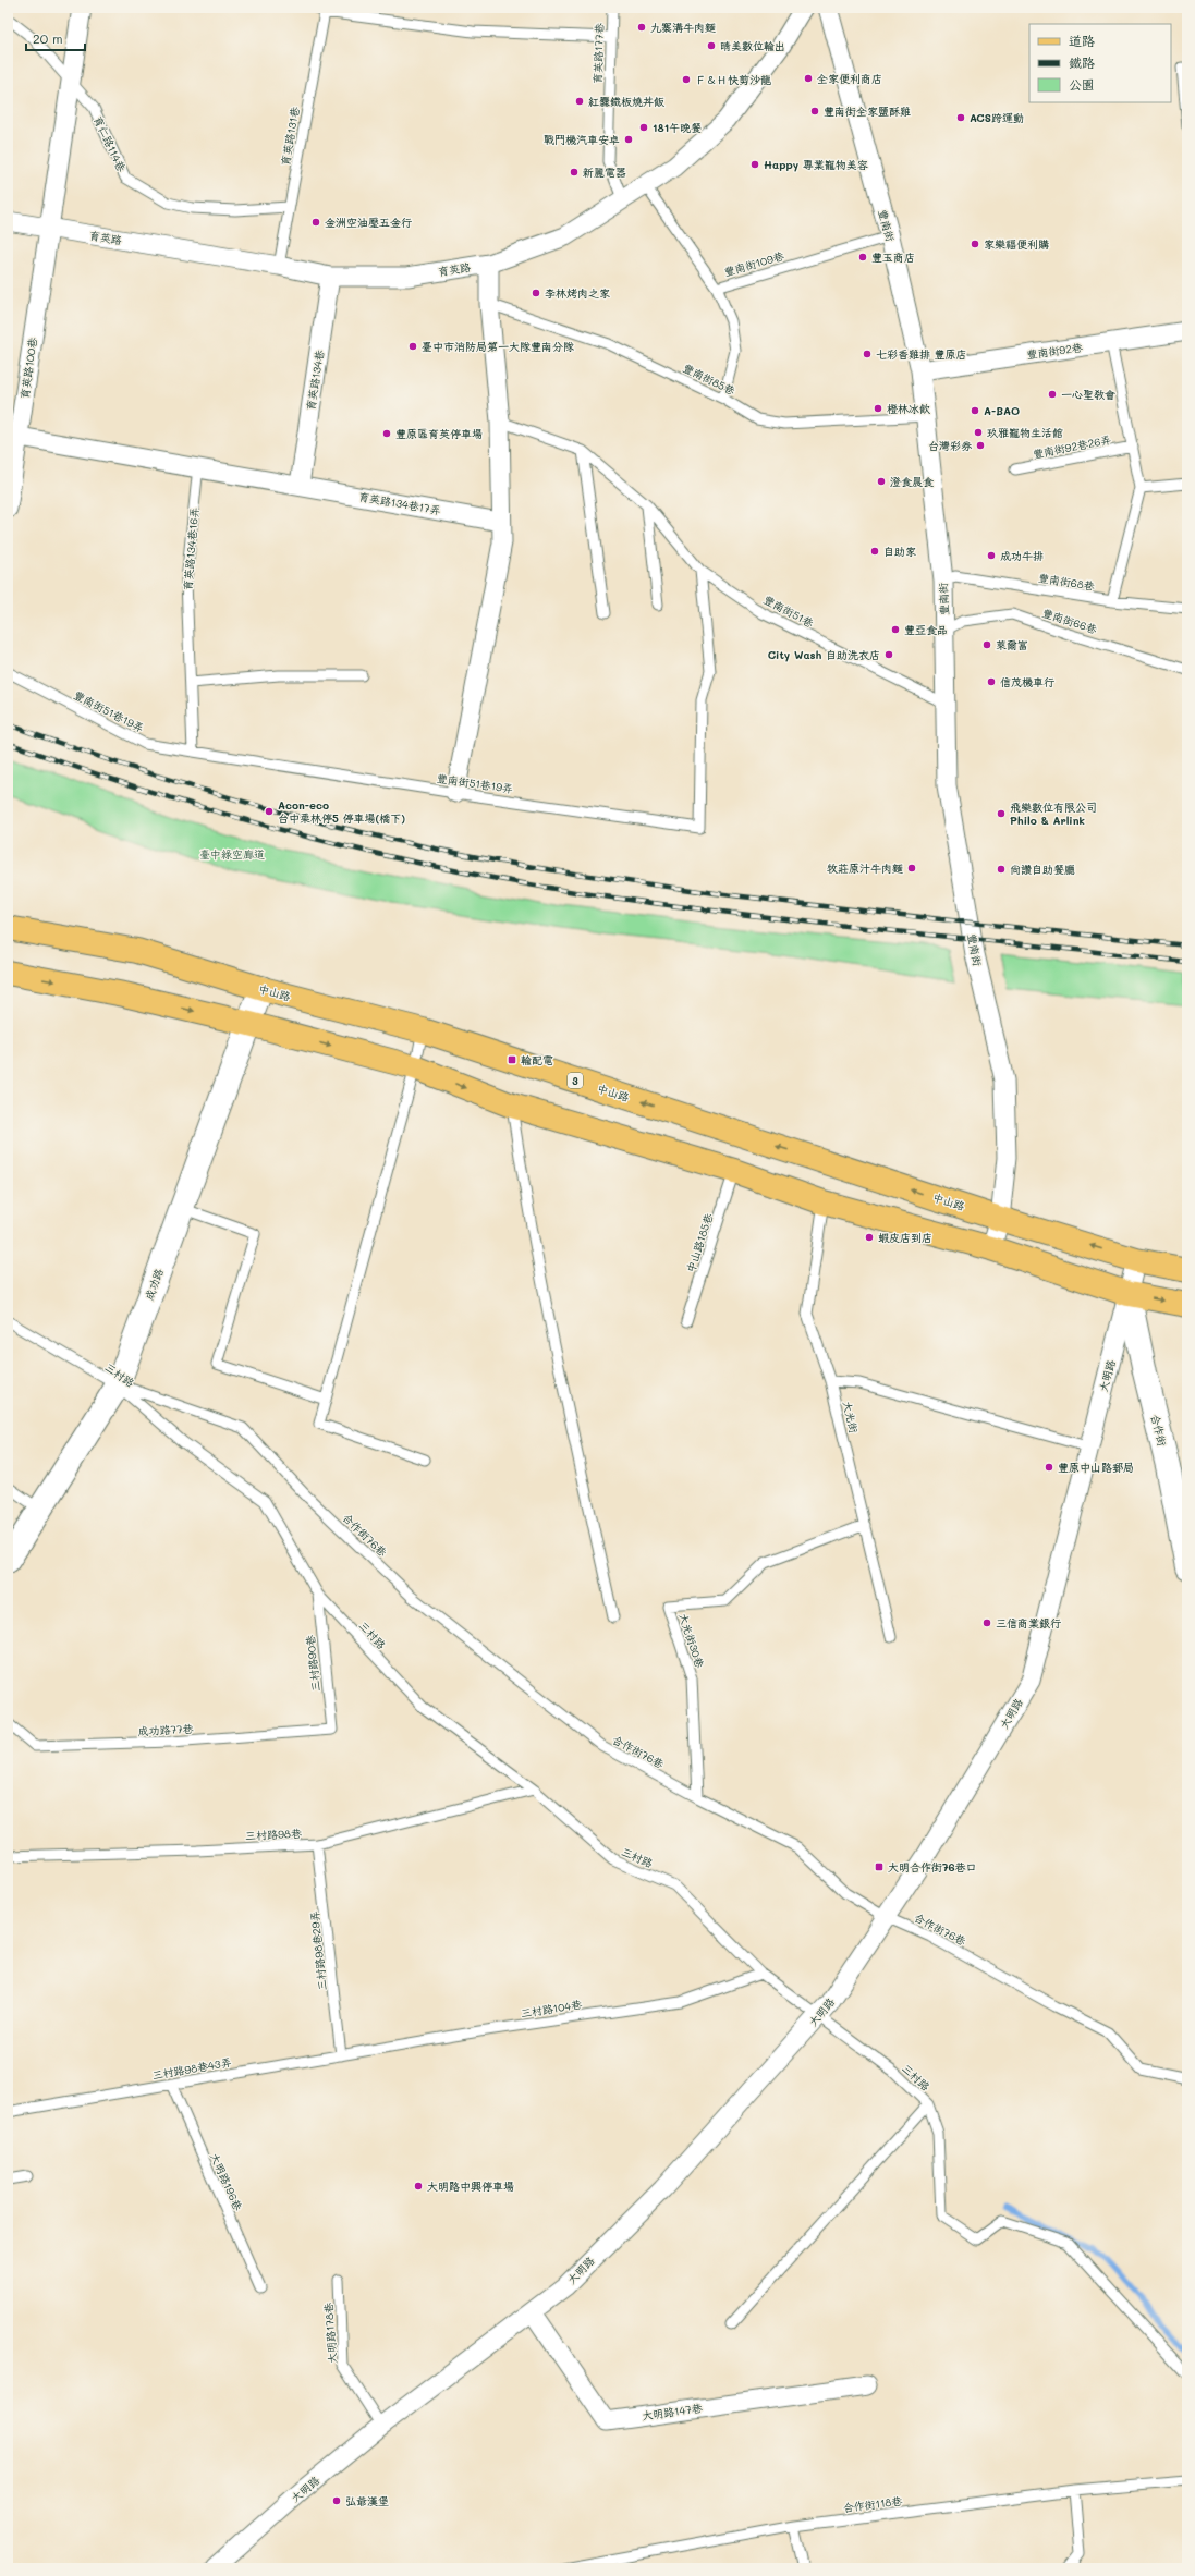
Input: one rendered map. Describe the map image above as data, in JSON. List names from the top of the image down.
{
  "streets": {
    "main road": ["中山路", "3"],
    "street": [
      "豐南街",
      "育英路",
      "豐南街92巷",
      "育英路100巷",
      "育英路134巷",
      "育英路134巷17弄",
      "成功路",
      "大明路",
      "合作街",
      "大明路147巷"
    ],
    "lane": [
      "育英路177巷",
      "育英路131巷",
      "育仁路114巷",
      "豐南街109巷",
      "豐南街85巷",
      "豐南街92巷26弄",
      "育英路134巷16弄",
      "豐南街68巷",
      "豐南街51巷",
      "豐南街66巷",
      "豐南街51巷19弄",
      "中山路185巷",
      "三村路",
      "大光街",
      "合作街76巷",
      "大光街30巷",
      "三村路90巷",
      "成功路77巷",
      "三村路98巷",
      "三村路98巷29弄",
      "三村路104巷",
      "三村路98巷43弄",
      "大明路196巷",
      "大明路178巷",
      "合作街118巷"
    ]
  },
  "crossings": [
    ["育英路177巷", "育英路"],
    ["育英路131巷", "育仁路114巷"],
    ["育英路131巷", "育英路"],
    ["豐南街", "豐南街109巷"],
    ["豐南街", "豐南街92巷"],
    ["豐南街", "豐南街85巷"],
    ["豐南街", "豐南街68巷"],
    ["豐南街", "豐南街51巷"],
    ["豐南街", "豐南街66巷"],
    ["豐南街", "中山路"],
    ["育英路", "豐南街109巷"],
    ["育英路", "育英路100巷"],
    ["育英路", "育英路134巷"],
    ["育英路134巷", "育英路134巷17弄"],
    ["育英路134巷16弄", "豐南街51巷19弄"],
    ["豐南街51巷", "豐南街51巷19弄"],
    ["中山路", "成功路"],
    ["中山路", "大明路"],
    ["成功路", "三村路"],
    ["成功路", "合作街76巷"],
    ["三村路", "大明路"],
    ["三村路", "合作街76巷"],
    ["三村路", "三村路90巷"],
    ["三村路", "三村路98巷"],
    ["三村路", "三村路104巷"],
    ["大明路", "合作街"],
    ["大明路", "合作街76巷"],
    ["大明路", "大明路178巷"],
    ["大明路", "大明路147巷"],
    ["大光街", "大光街30巷"],
    ["合作街76巷", "大光街30巷"],
    ["三村路90巷", "成功路77巷"],
    ["三村路98巷", "三村路98巷29弄"],
    ["三村路98巷29弄", "三村路104巷"],
    ["三村路98巷29弄", "三村路98巷43弄"],
    ["三村路104巷", "三村路98巷43弄"],
    ["三村路98巷43弄", "大明路196巷"]
  ],
  "parks": ["臺中綠空廊道"],
  "places": {
    "other": [
      "九寨溝牛肉麵",
      "晴美數位輸出",
      "全家便利商店",
      "Ｆ＆Ｈ快剪沙龍",
      "紅爨鐵板燒丼飯",
      "豐南街全家鹽酥雞",
      "ACS跨運動",
      "181午晚餐",
      "戰鬥機汽車安卓",
      "Happy 專業寵物美容",
      "新麗電器",
      "金洲空油壓五金行",
      "家樂福便利購",
      "豐玉商店",
      "李林烤肉之家",
      "臺中市消防局第一大隊豐南分隊",
      "七彩香雞排 豐原店",
      "一心聖教會",
      "橙林冰飲",
      "A-BAO",
      "玖雅寵物生活館",
      "豐原區育英停車場",
      "台灣彩券",
      "澄食晨食",
      "自助家",
      "成功牛排",
      "豐亞食品",
      "萊爾富",
      "City Wash 自助洗衣店",
      "信茂機車行",
      "Acon-eco 台中栗林停5 停車場(橋下)",
      "飛樂數位有限公司 Philo & Arlink",
      "牧莊原汁牛肉麵",
      "尚讚自助餐廳",
      "蝦皮店到店",
      "豐原中山路郵局",
      "三信商業銀行",
      "大明路中興停車場",
      "弘爺漢堡"
    ],
    "transit": ["輸配電", "大明合作街76巷口"]
  },
  "legend": ["道路", "鐵路", "公園"],
  "scale_bar": "20 m"
}
